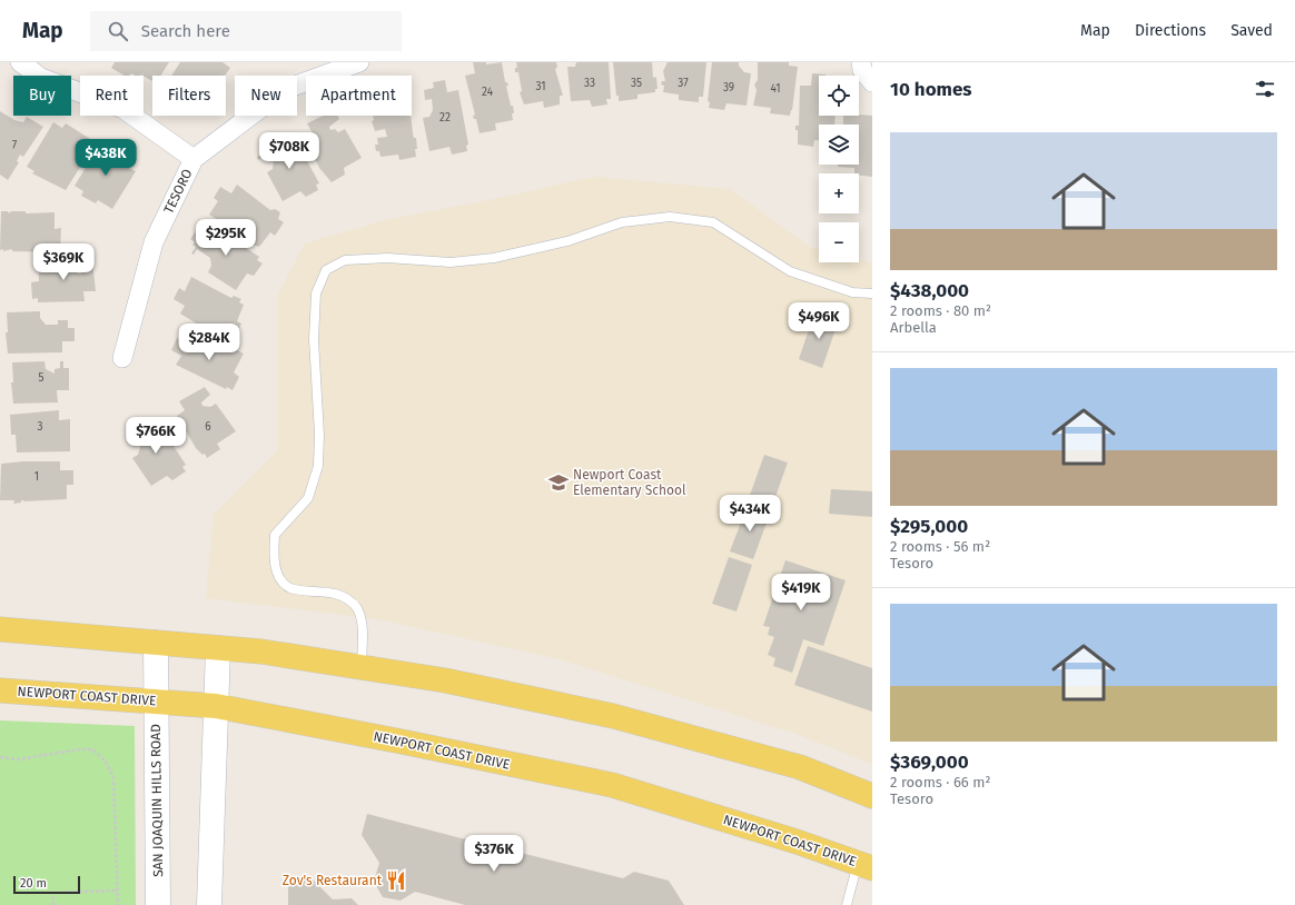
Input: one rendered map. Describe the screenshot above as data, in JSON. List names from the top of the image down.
{
  "streets": {
    "main road": ["NEWPORT COAST DRIVE", "SAN JOAQUIN HILLS ROAD"],
    "street": ["TESORO"]
  },
  "crossings": [
    ["NEWPORT COAST DRIVE", "SAN JOAQUIN HILLS ROAD"]
  ],
  "places": {
    "school or university": ["Newport Coast Elementary School"],
    "restaurant": ["Zov's Restaurant"]
  },
  "house_numbers": [
    "33",
    "35",
    "37",
    "31",
    "39",
    "41",
    "24",
    "22",
    "7",
    "5",
    "3",
    "6",
    "1"
  ],
  "scale_bar": "20 m",
  "page": {
    "header": "Map",
    "search": "Search here",
    "nav": ["Map", "Directions", "Saved"],
    "heading": "10 homes",
    "map_buttons": ["+", "−"],
    "chip": [
      "Buy",
      "Rent",
      "Filters",
      "New",
      "Apartment"
    ],
    "list": [
      {
        "name": "$438,000",
        "note": "2 rooms · 80 m² · Arbella"
      },
      {
        "name": "$295,000",
        "note": "2 rooms · 56 m² · Tesoro"
      },
      {
        "name": "$369,000",
        "note": "2 rooms · 66 m² · Tesoro"
      }
    ],
    "price": [
      "$708K",
      "$438K",
      "$295K",
      "$369K",
      "$496K",
      "$284K",
      "$766K",
      "$434K",
      "$419K",
      "$376K"
    ],
    "scale": "20 m"
  }
}
